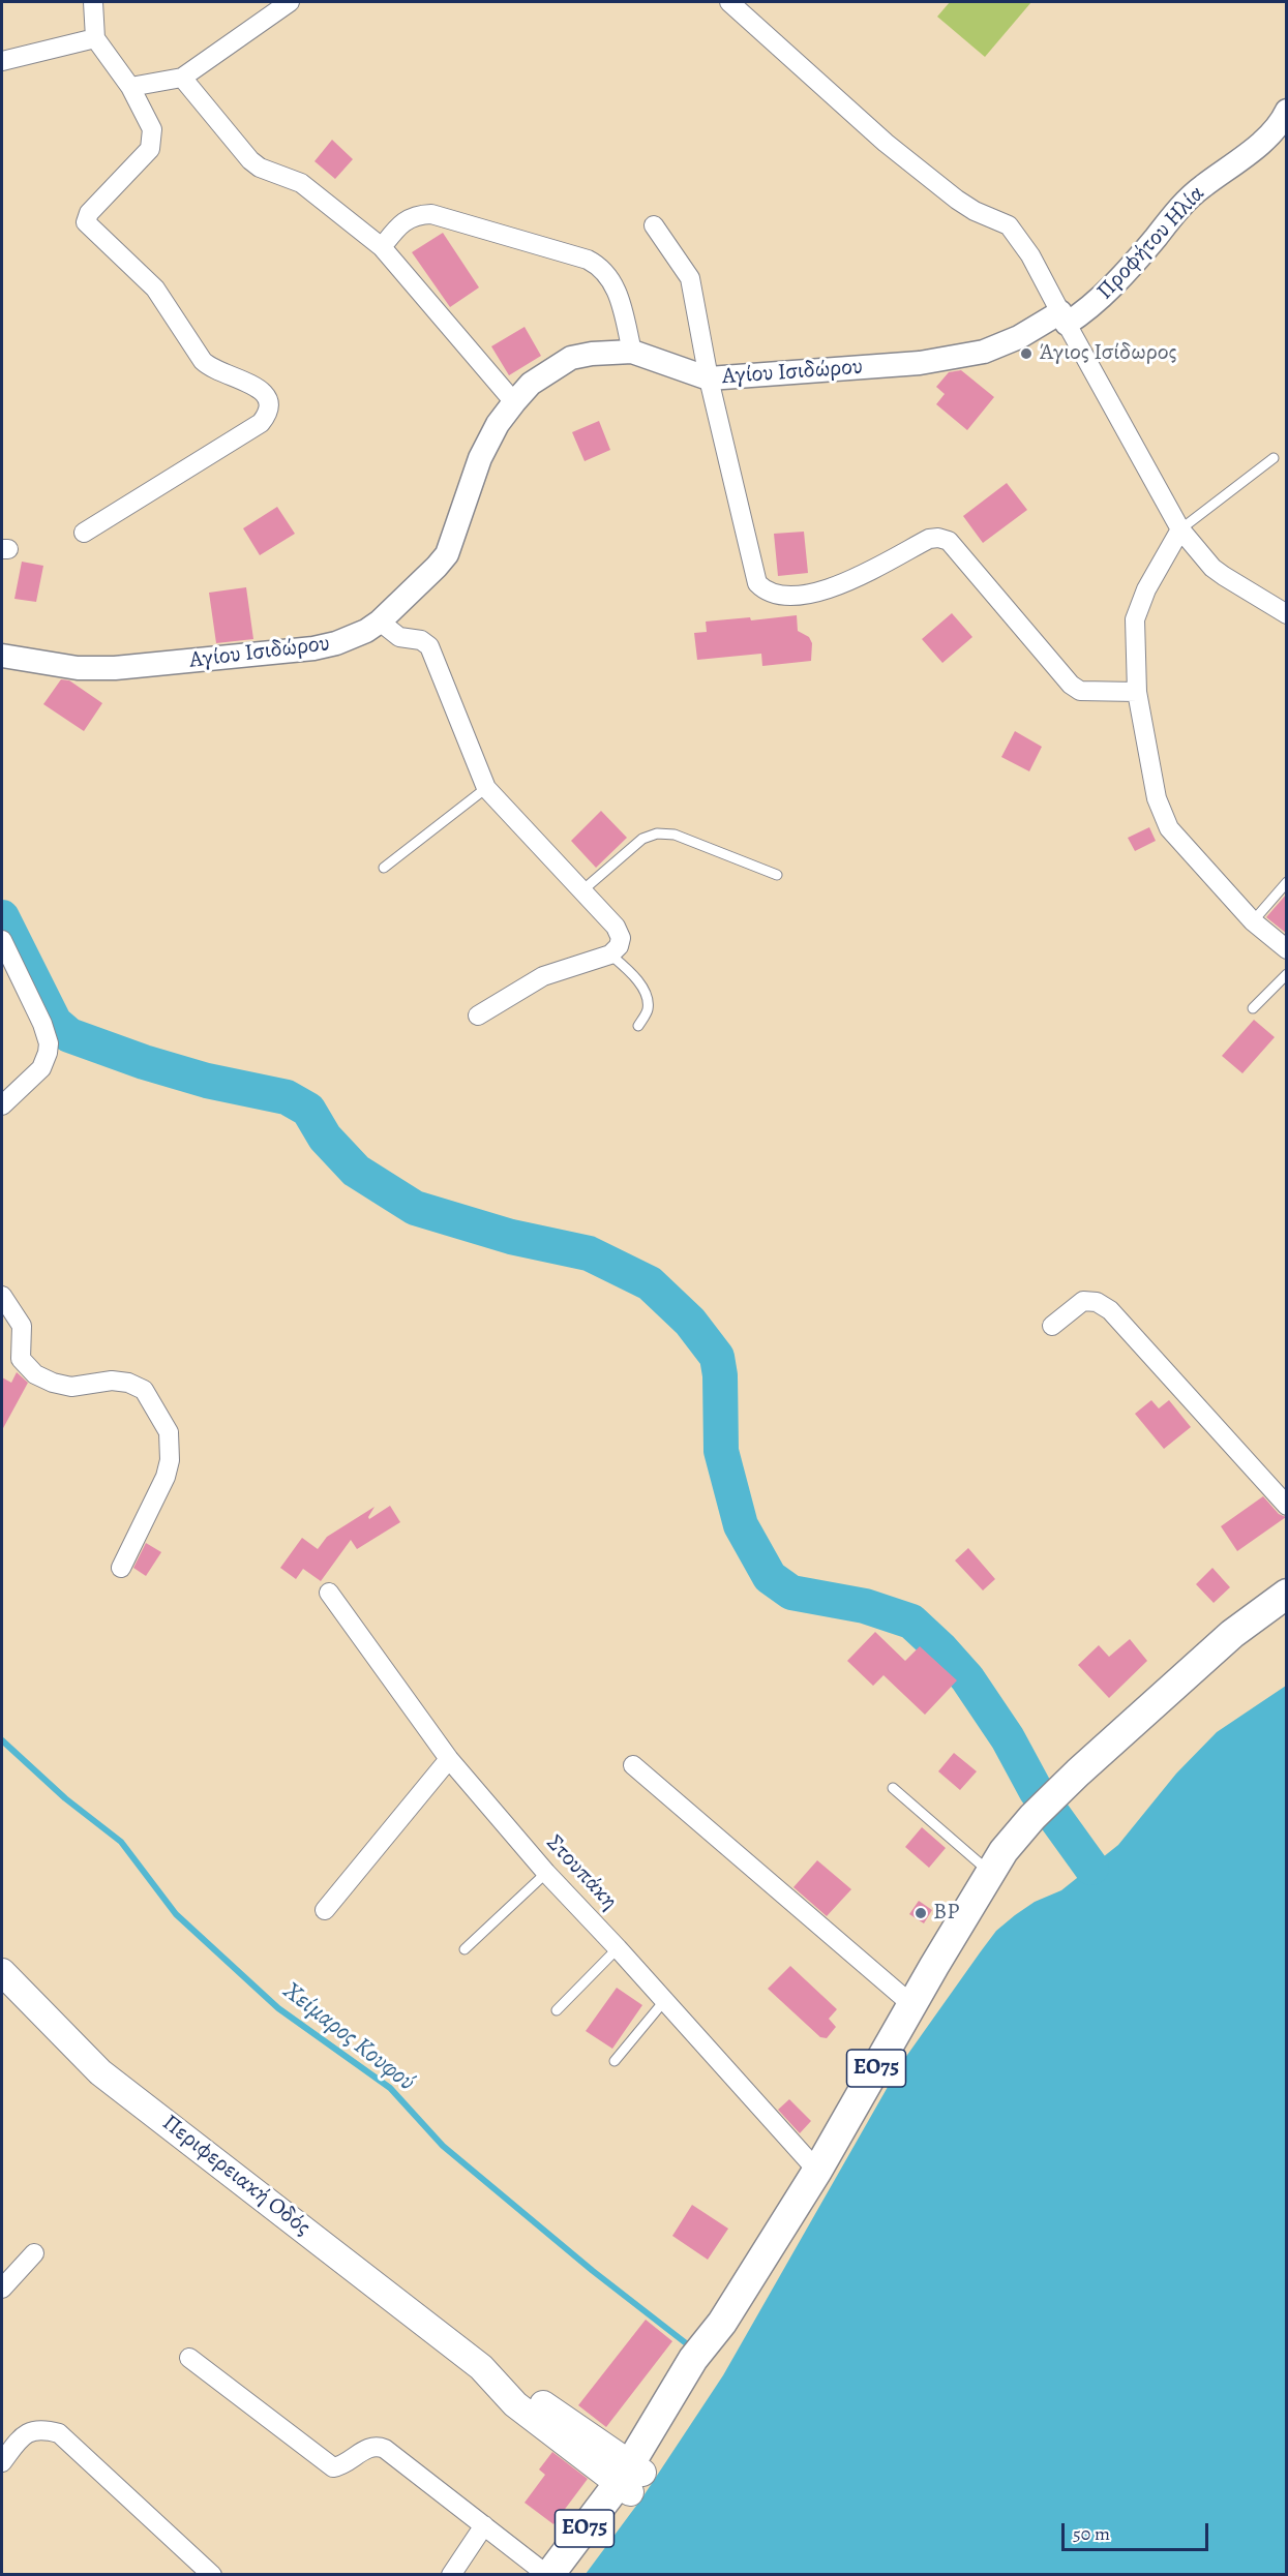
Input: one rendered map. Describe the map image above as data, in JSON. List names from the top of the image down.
{
  "streets": {
    "main road": ["ΕΟ75", "Περιφερειακή Οδός"],
    "street": ["Προφήτου Ηλία", "Αγίου Ισιδώρου", "Στουπάκη"]
  },
  "crossings": [
    ["Προφήτου Ηλία", "Αγίου Ισιδώρου"],
    ["Στουπάκη", "ΕΟ75"],
    ["ΕΟ75", "Περιφερειακή Οδός"]
  ],
  "water": ["Χείμαρος Κουφού"],
  "places": ["Άγιος Ισίδωρος", "BP"],
  "scale_bar": "50 m"
}
